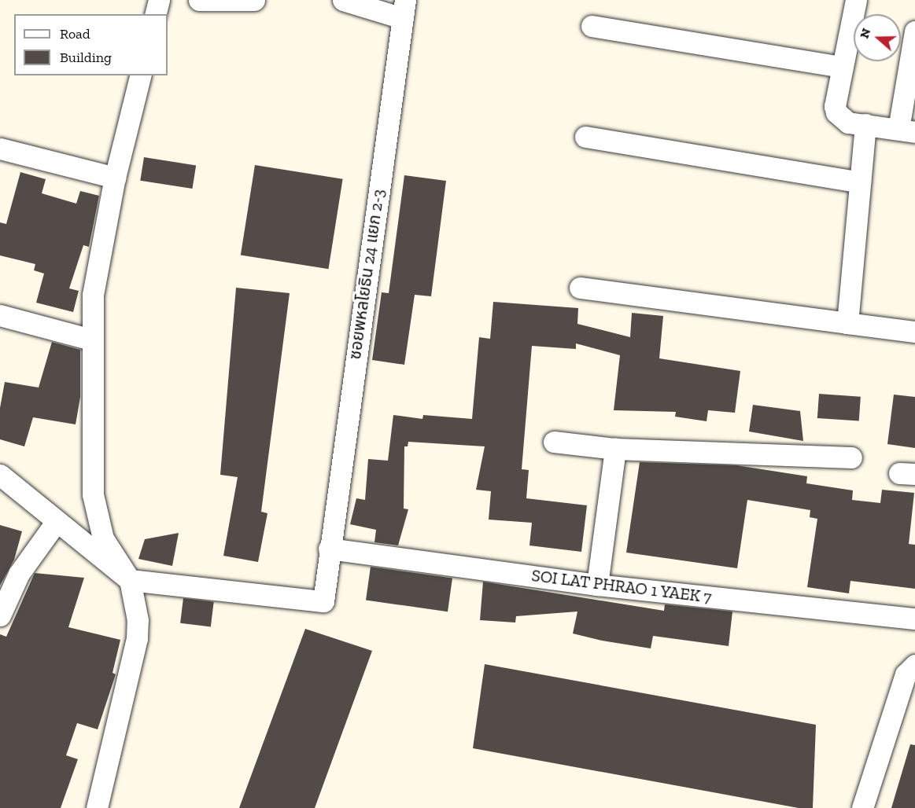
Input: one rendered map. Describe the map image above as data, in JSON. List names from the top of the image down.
{
  "streets": {
    "street": ["ซอยพหลโยธิน 24 แยก 2-3", "SOI LAT PHRAO 1 YAEK 7"]
  },
  "crossings": [
    ["ซอยพหลโยธิน 24 แยก 2-3", "SOI LAT PHRAO 1 YAEK 7"]
  ],
  "legend": ["Road", "Building"],
  "north": "left"
}
